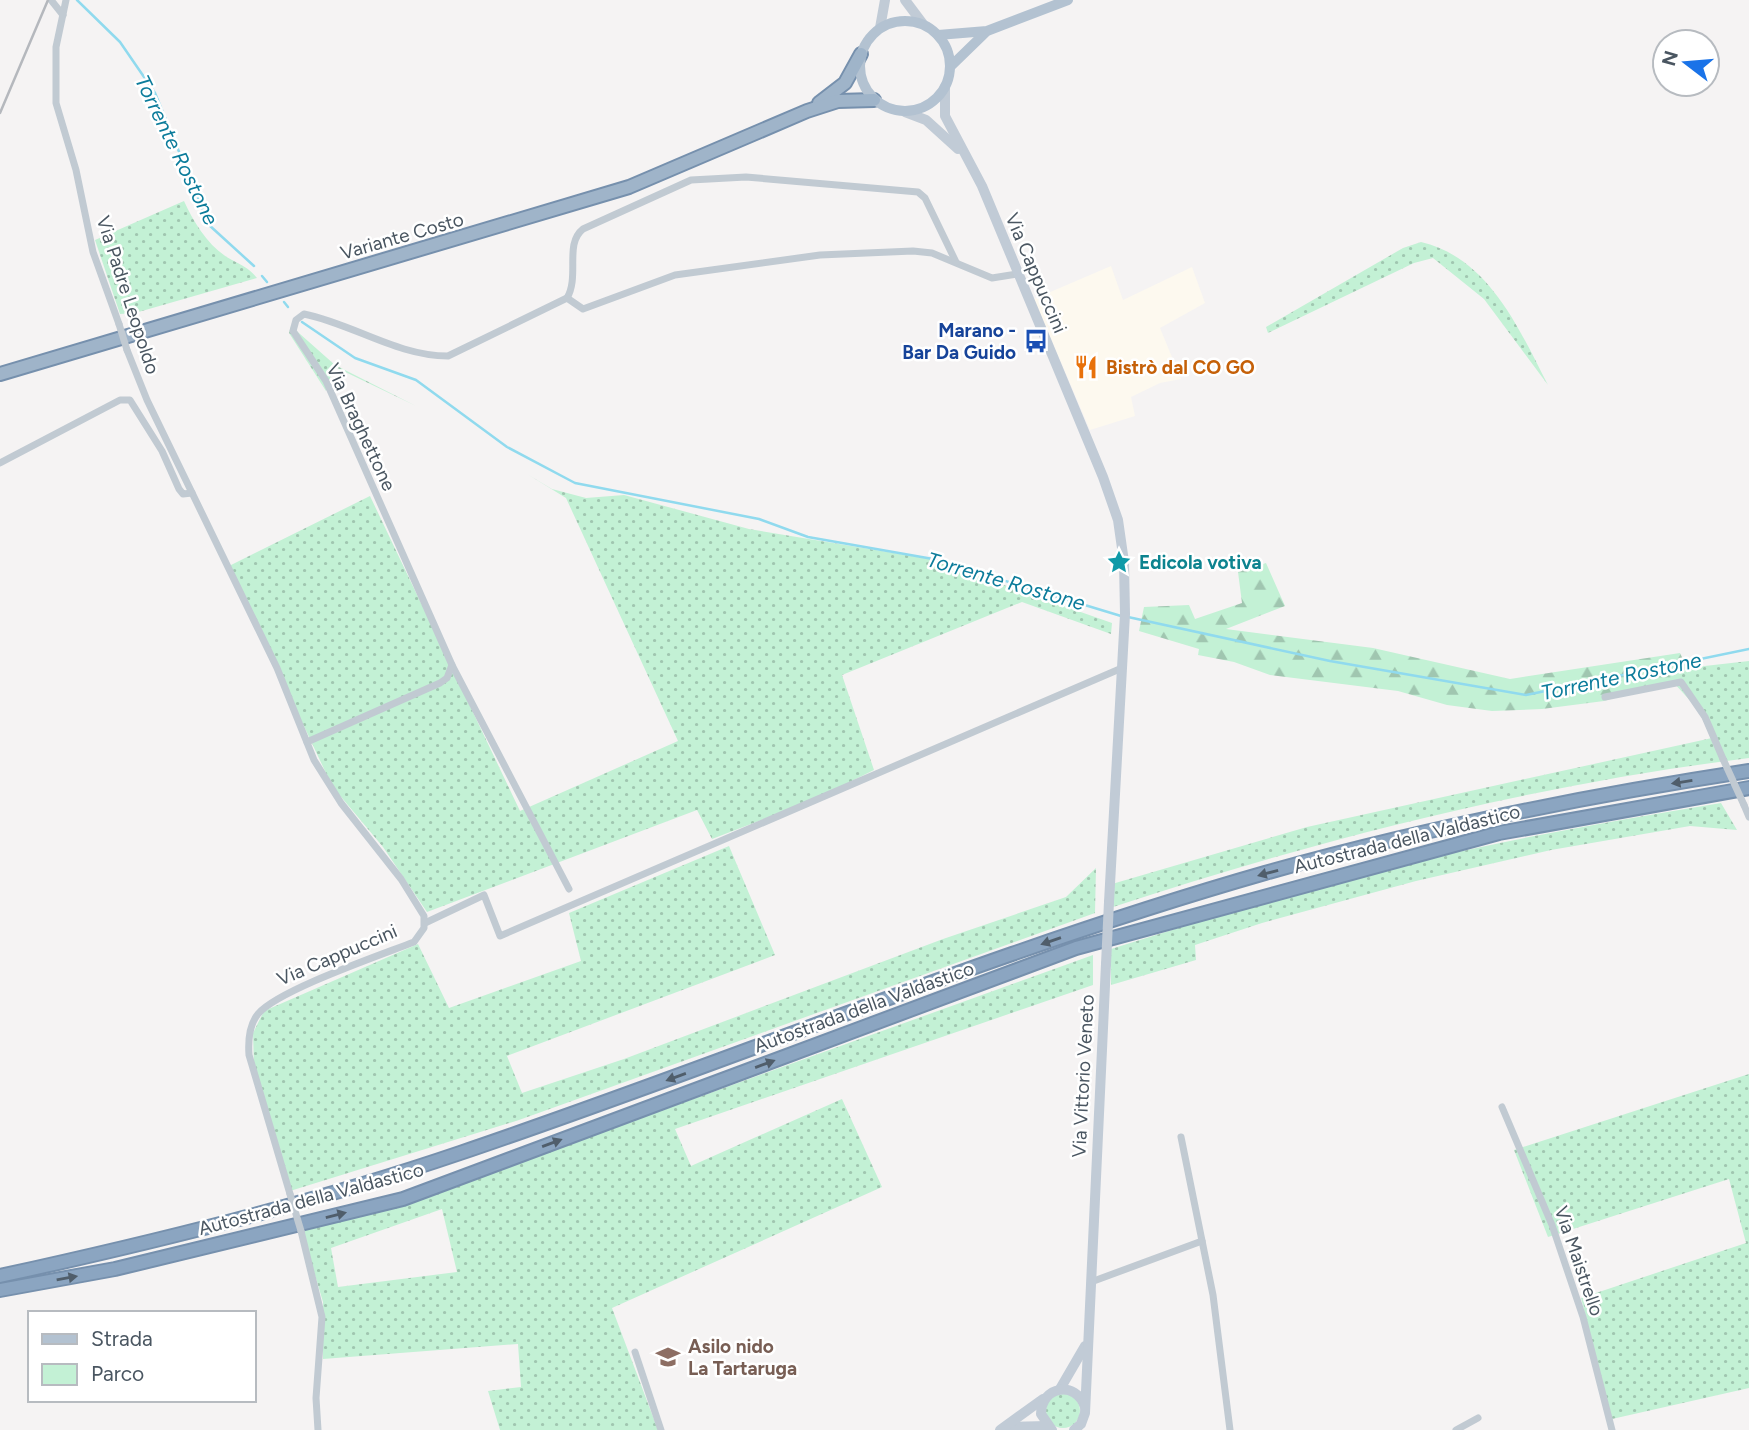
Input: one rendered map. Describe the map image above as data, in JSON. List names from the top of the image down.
{
  "streets": {
    "highway": ["Variante Costo", "Autostrada della Valdastico"],
    "main road": ["Via Cappuccini", "Via Vittorio Veneto"],
    "street": ["Via Padre Leopoldo", "Via Braghettone", "Via Maistrello"]
  },
  "crossings": [
    ["Via Cappuccini", "Via Vittorio Veneto"]
  ],
  "water": ["Torrente Rostone"],
  "places": {
    "bus stop": ["Marano - Bar Da Guido"],
    "restaurant": ["Bistrò dal CO GO"],
    "place": ["Edicola votiva"],
    "school or university": ["Asilo nido La Tartaruga"]
  },
  "legend": ["Strada", "Parco"],
  "north": "left"
}
